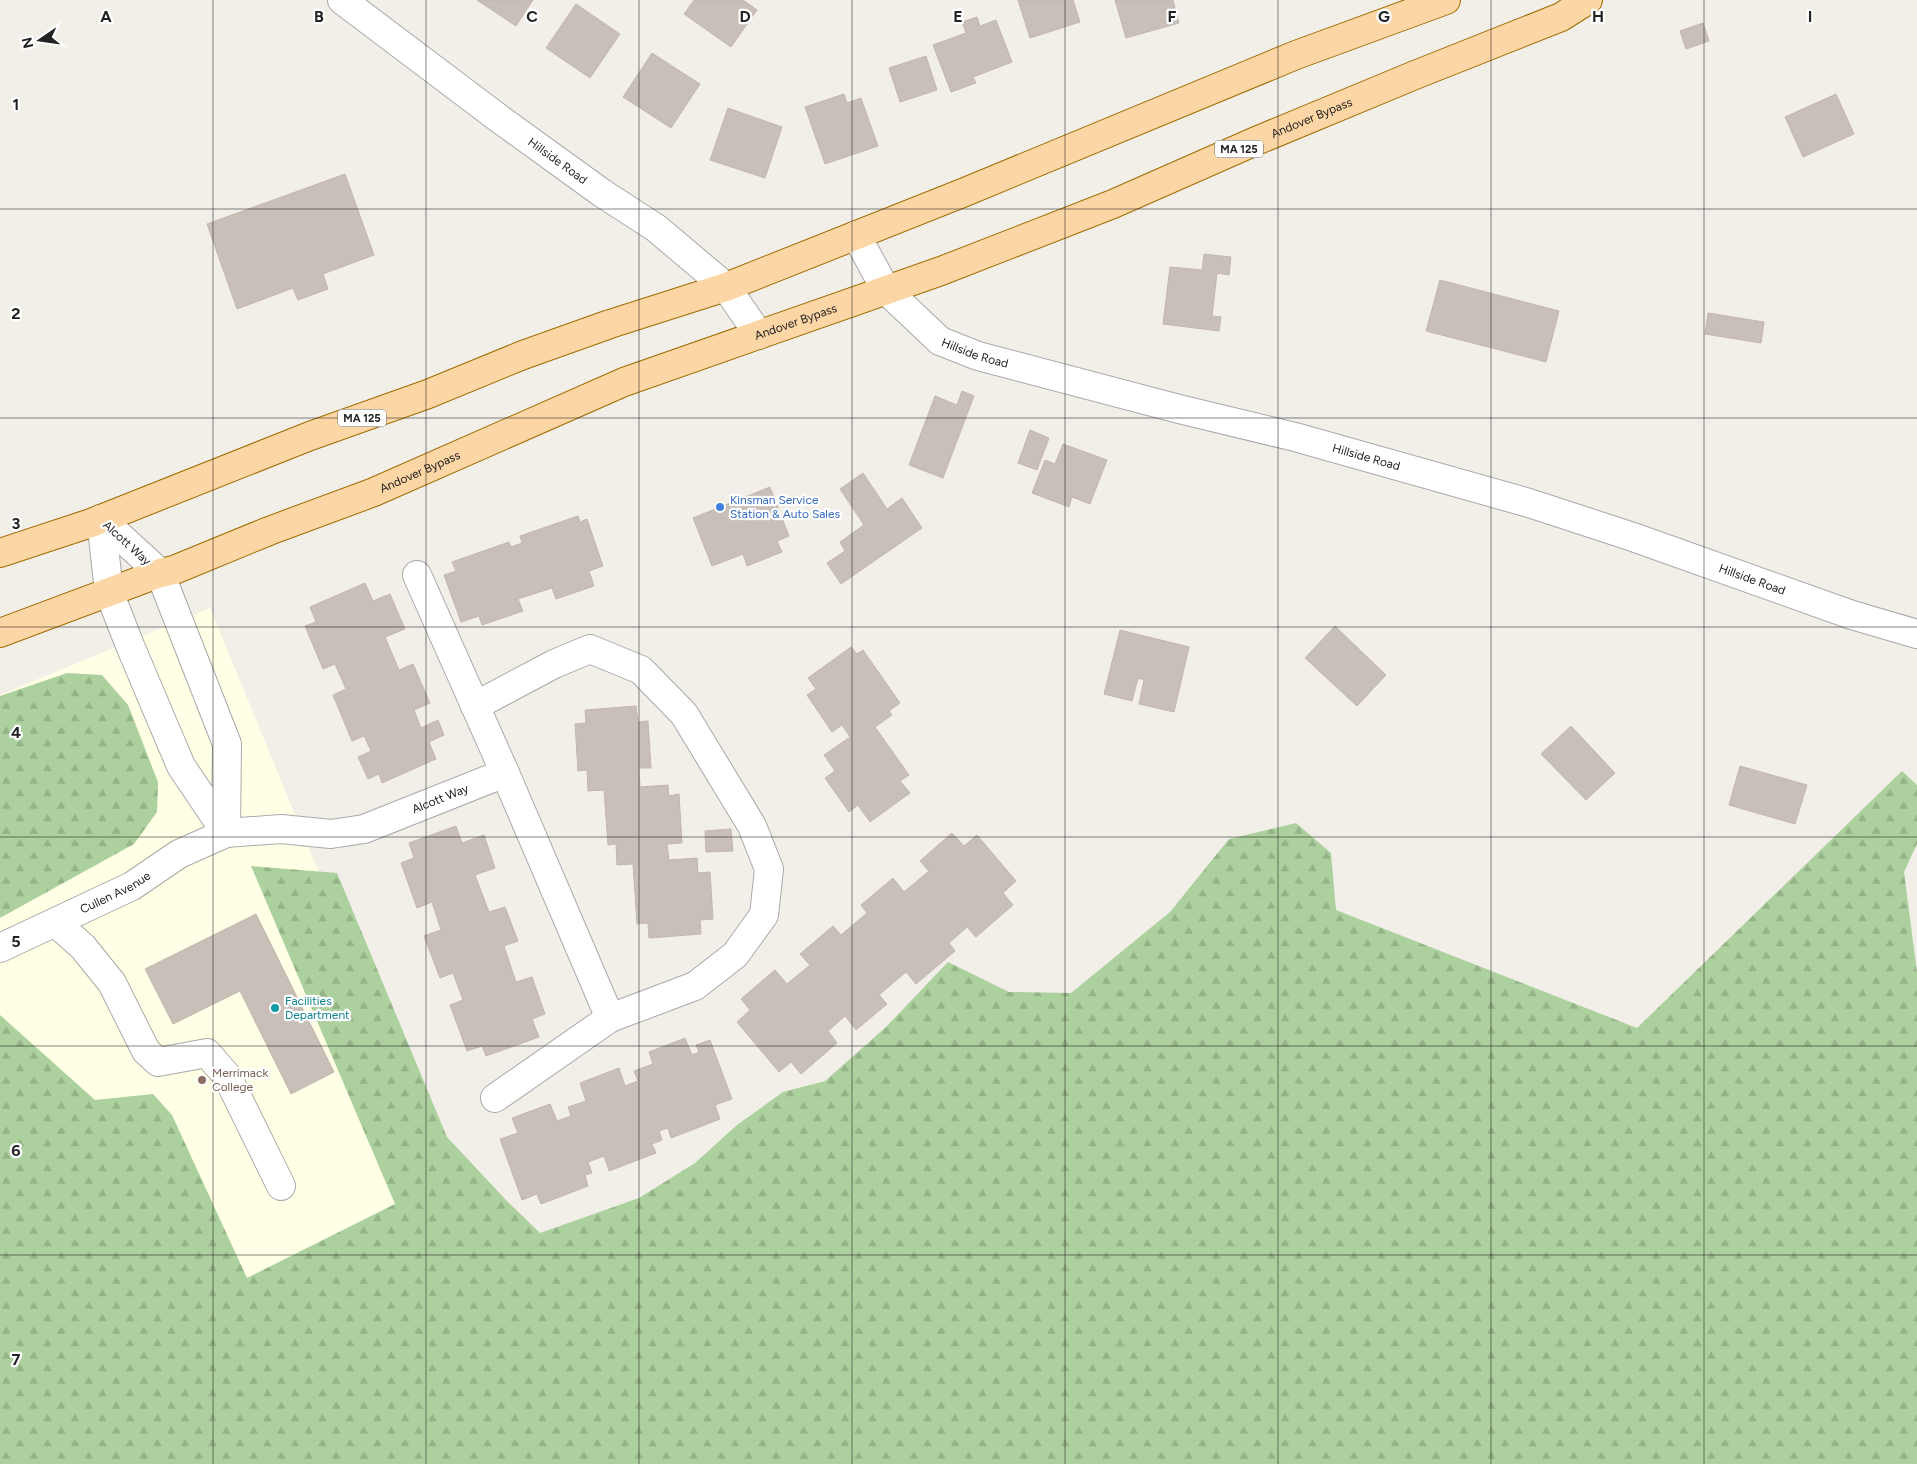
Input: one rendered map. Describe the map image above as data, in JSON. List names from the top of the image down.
{
  "streets": {
    "main road": ["Andover Bypass", "MA 125"],
    "street": ["Hillside Road", "Alcott Way", "Cullen Avenue"]
  },
  "crossings": [
    ["Andover Bypass", "Hillside Road"],
    ["Andover Bypass", "Alcott Way"],
    ["MA 125", "Hillside Road"],
    ["MA 125", "Alcott Way"],
    ["Alcott Way", "Cullen Avenue"]
  ],
  "places": ["Kinsman Service Station & Auto Sales", "Facilities Department", "Merrimack College"],
  "north": "left",
  "grid": {
    "columns": [
      "A",
      "B",
      "C",
      "D",
      "E",
      "F",
      "G",
      "H",
      "I"
    ],
    "rows": [
      "1",
      "2",
      "3",
      "4",
      "5",
      "6",
      "7"
    ]
  }
}
